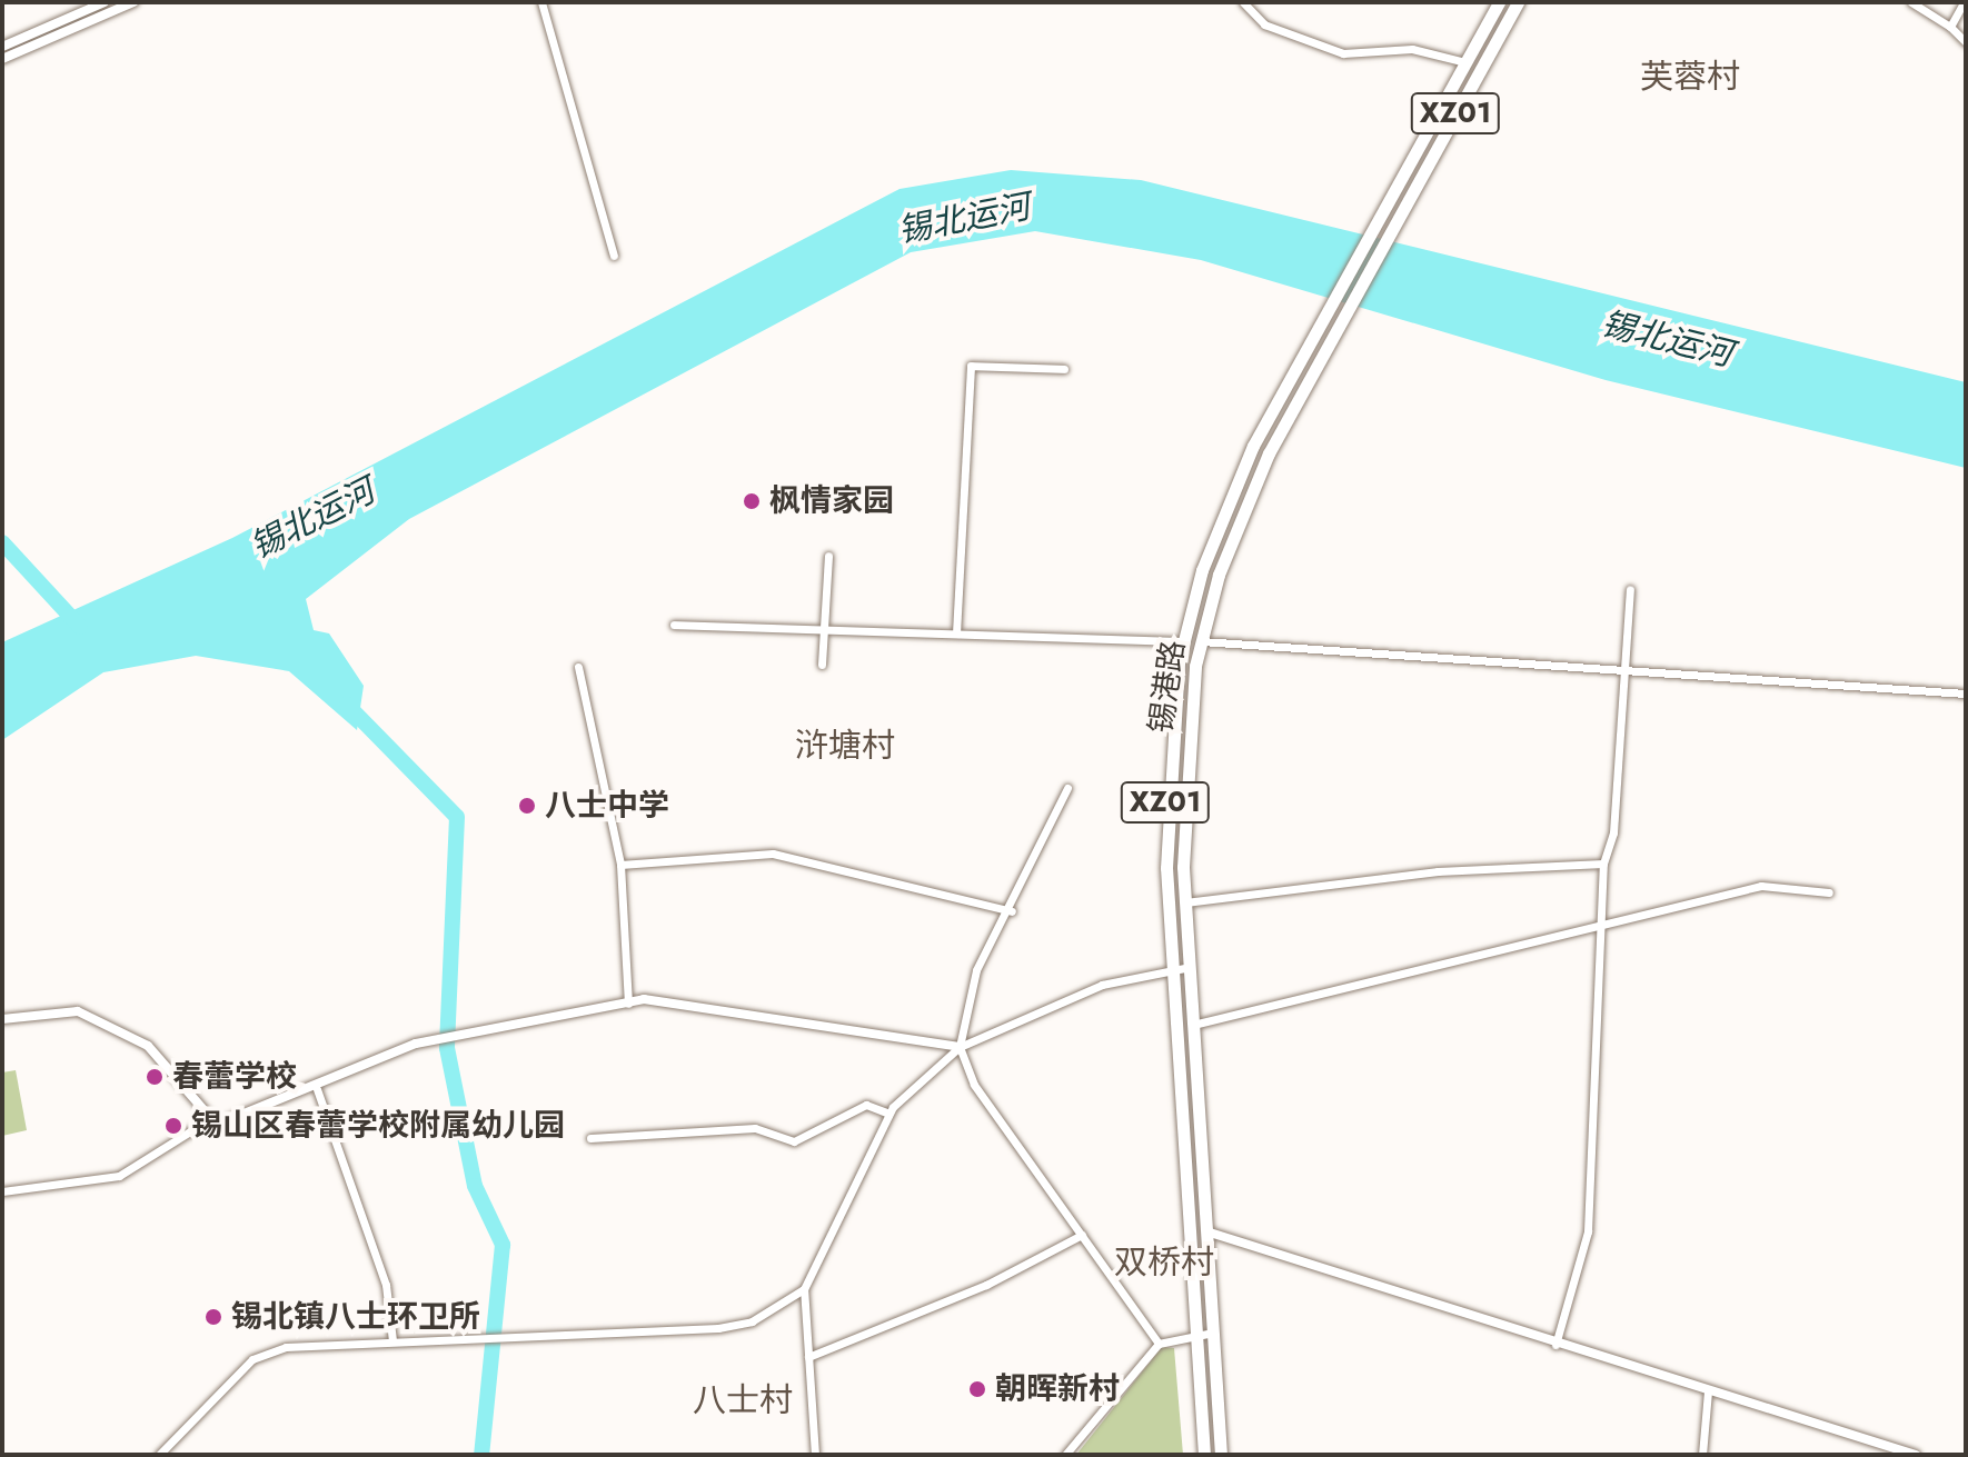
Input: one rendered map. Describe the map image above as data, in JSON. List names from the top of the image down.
{
  "streets": {
    "main road": ["XZ01", "锡港路"]
  },
  "districts": [
    "芙蓉村",
    "浒塘村",
    "双桥村",
    "八士村"
  ],
  "water": ["锡北运河"],
  "places": [
    "枫情家园",
    "八士中学",
    "春蕾学校",
    "锡山区春蕾学校附属幼儿园",
    "锡北镇八士环卫所",
    "朝晖新村"
  ]
}
